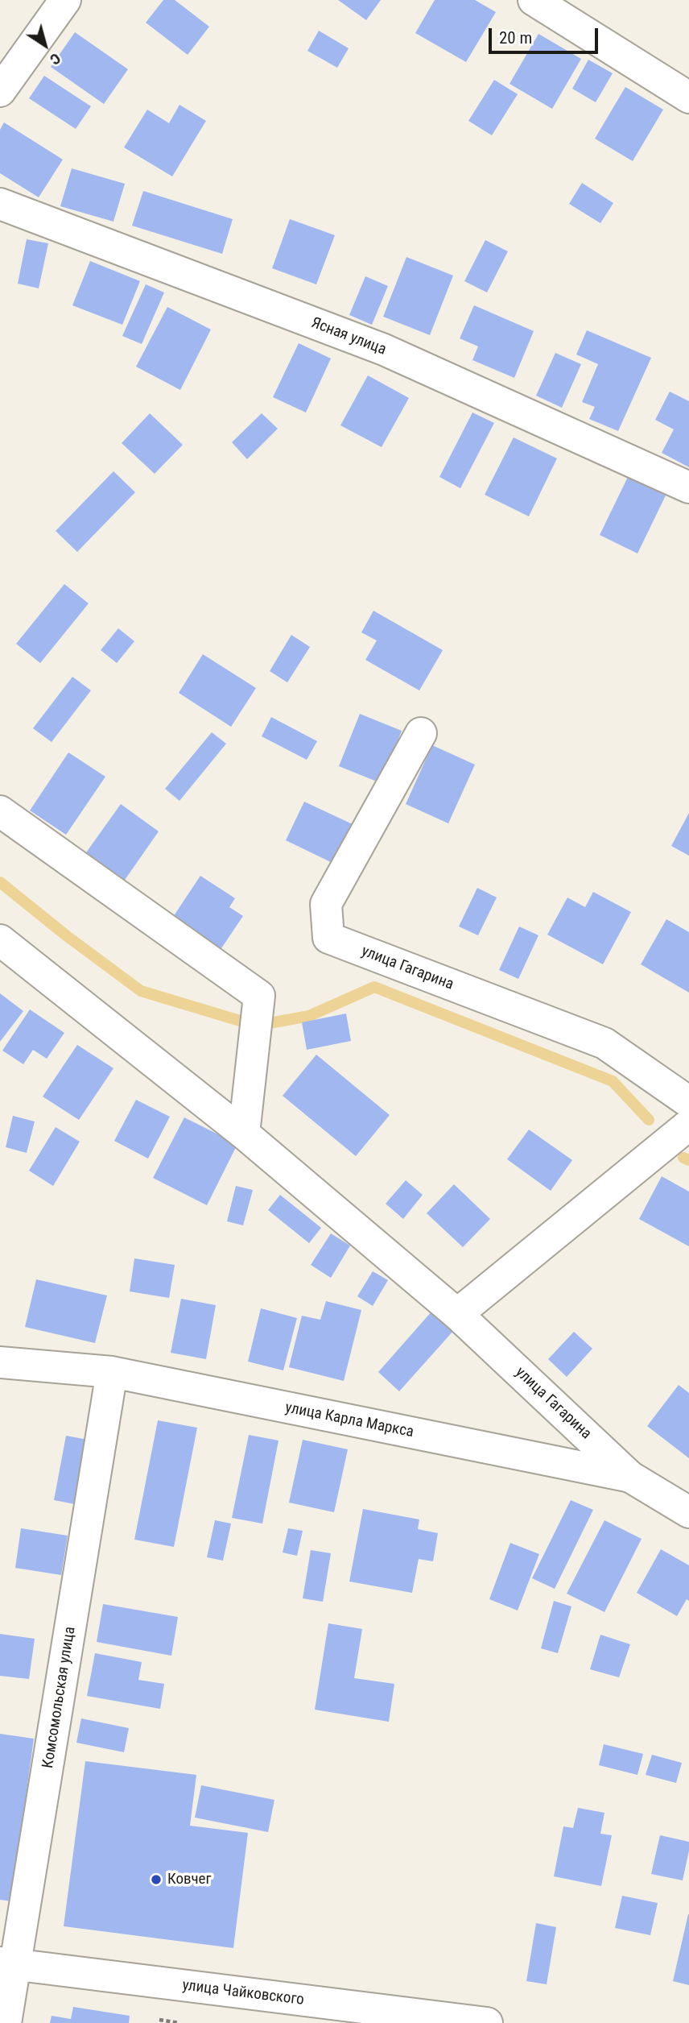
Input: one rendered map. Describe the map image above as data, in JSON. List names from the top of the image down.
{
  "streets": {
    "street": [
      "Ясная улица",
      "улица Гагарина",
      "улица Карла Маркса",
      "Комсомольская улица",
      "улица Чайковского"
    ]
  },
  "crossings": [
    ["улица Гагарина", "улица Карла Маркса"],
    ["улица Карла Маркса", "Комсомольская улица"],
    ["Комсомольская улица", "улица Чайковского"]
  ],
  "places": ["Ковчег"],
  "scale_bar": "20 m",
  "north": "bottom right"
}
